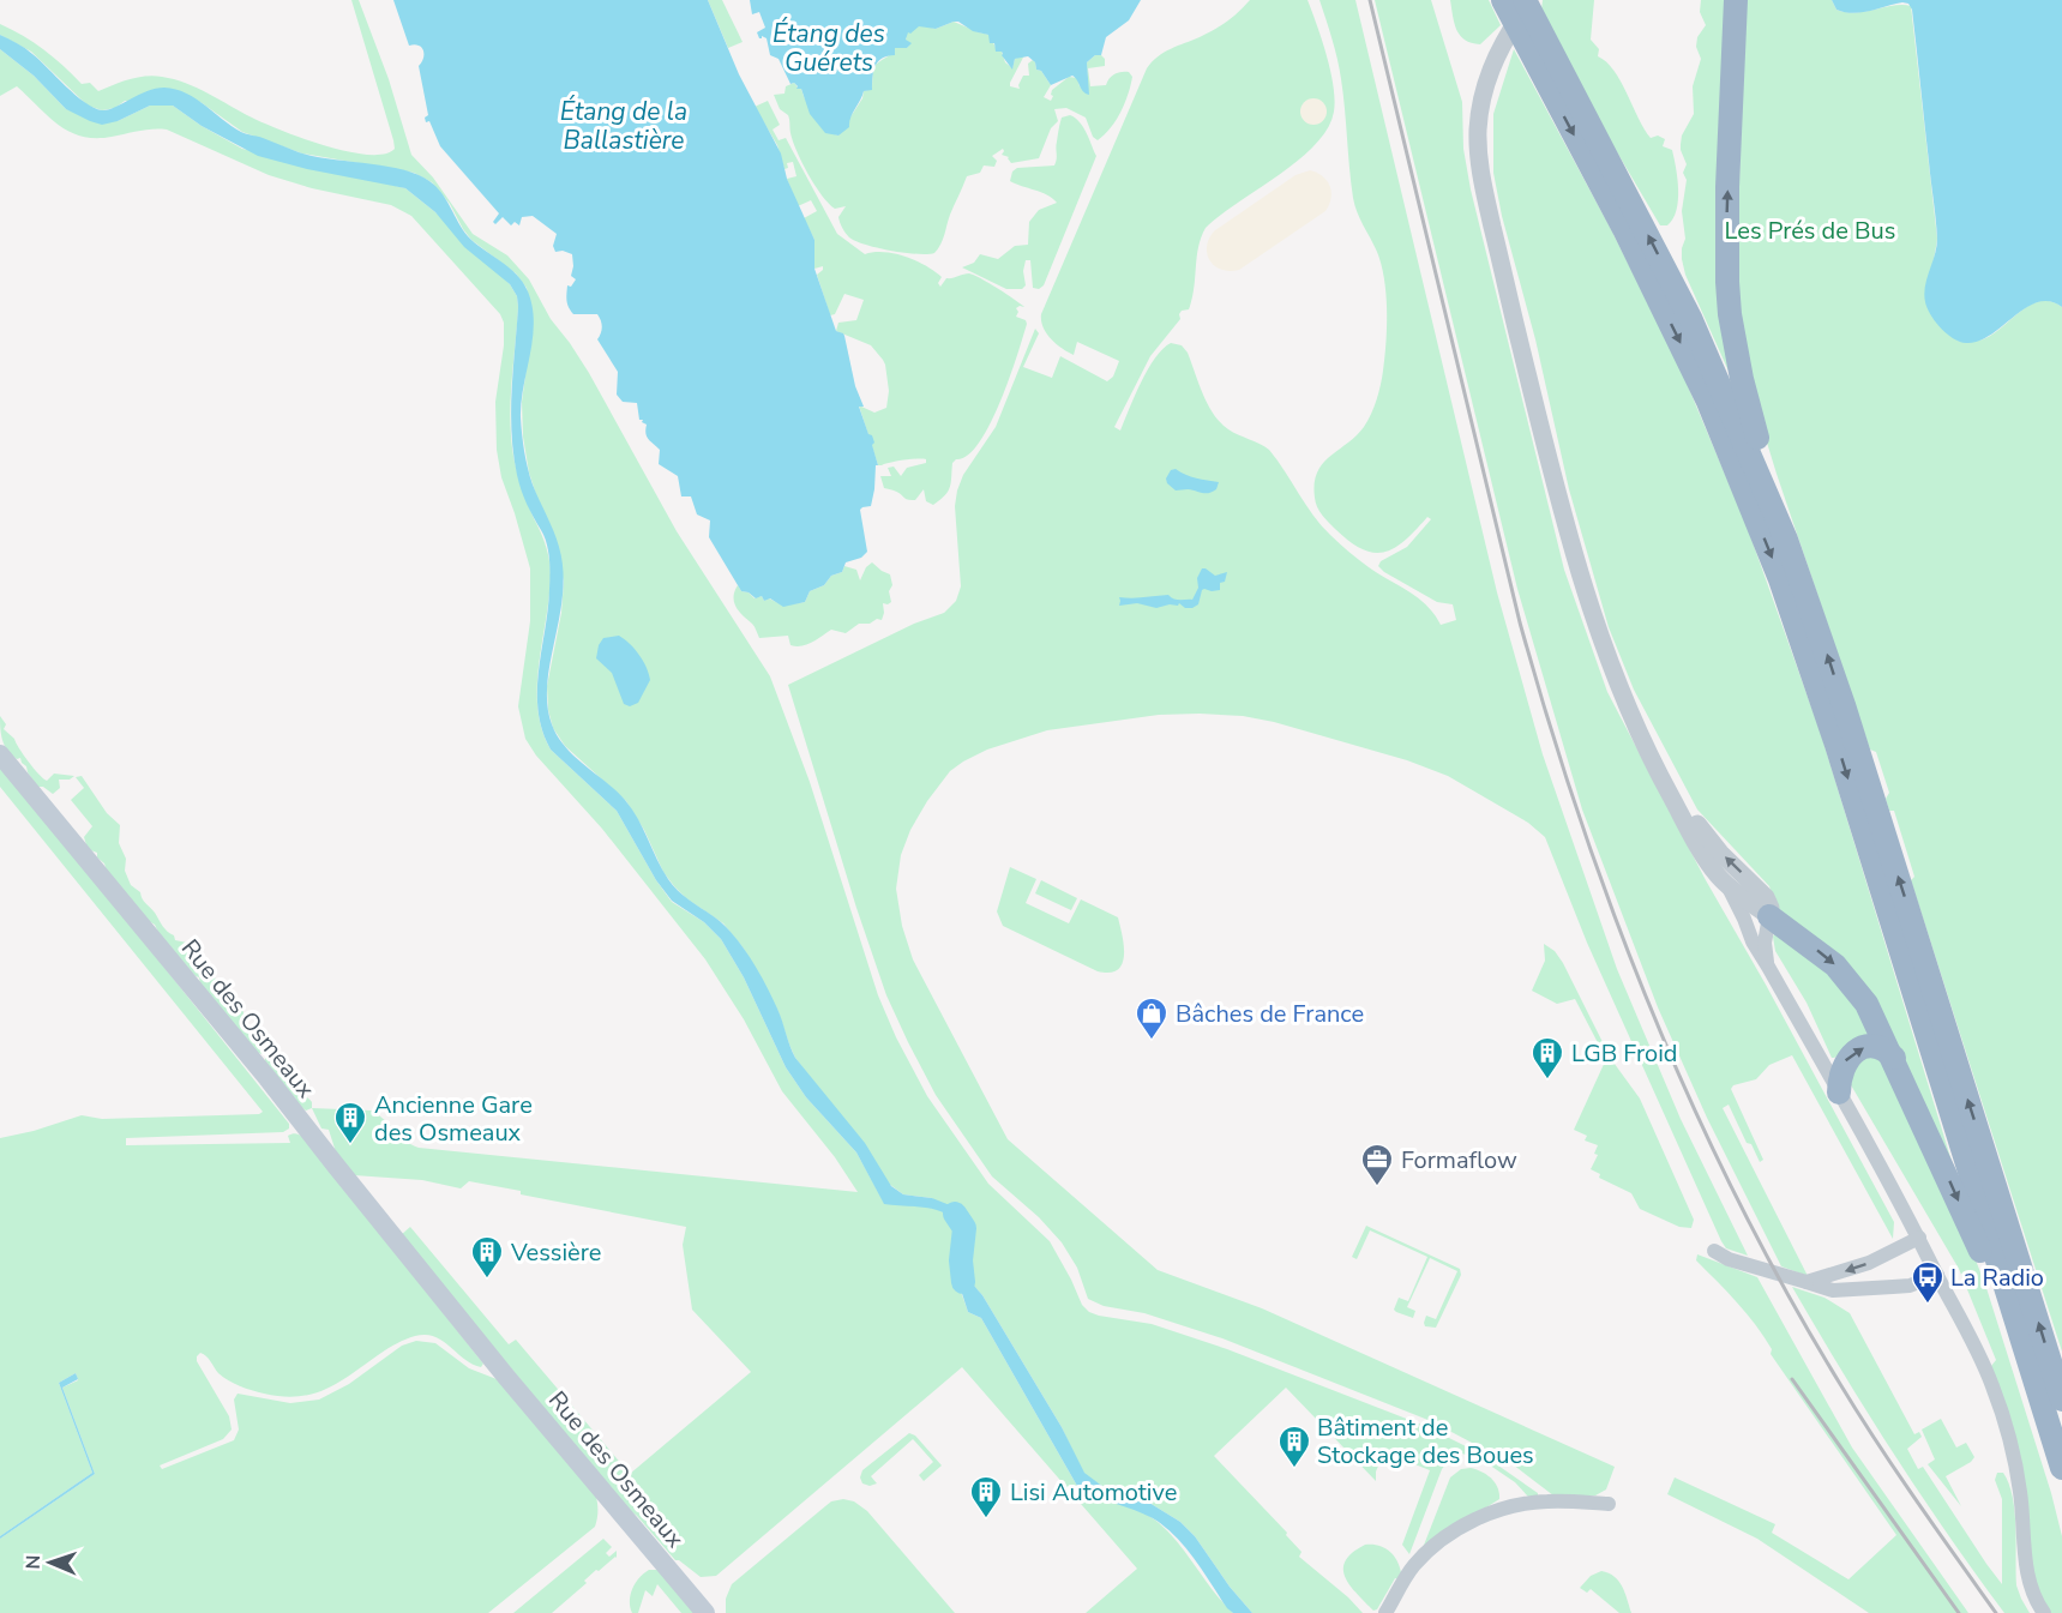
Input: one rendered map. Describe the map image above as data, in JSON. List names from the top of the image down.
{
  "streets": {
    "main road": ["Rue des Osmeaux"]
  },
  "water": ["Étang des Guérets", "Étang de la Ballastière"],
  "parks": ["Les Prés de Bus"],
  "places": {
    "shop": ["Bâches de France"],
    "building": [
      "LGB Froid",
      "Ancienne Gare des Osmeaux",
      "Vessière",
      "Bâtiment de Stockage des Boues",
      "Lisi Automotive"
    ],
    "office": ["Formaflow"],
    "bus stop": ["La Radio"]
  },
  "north": "left"
}
